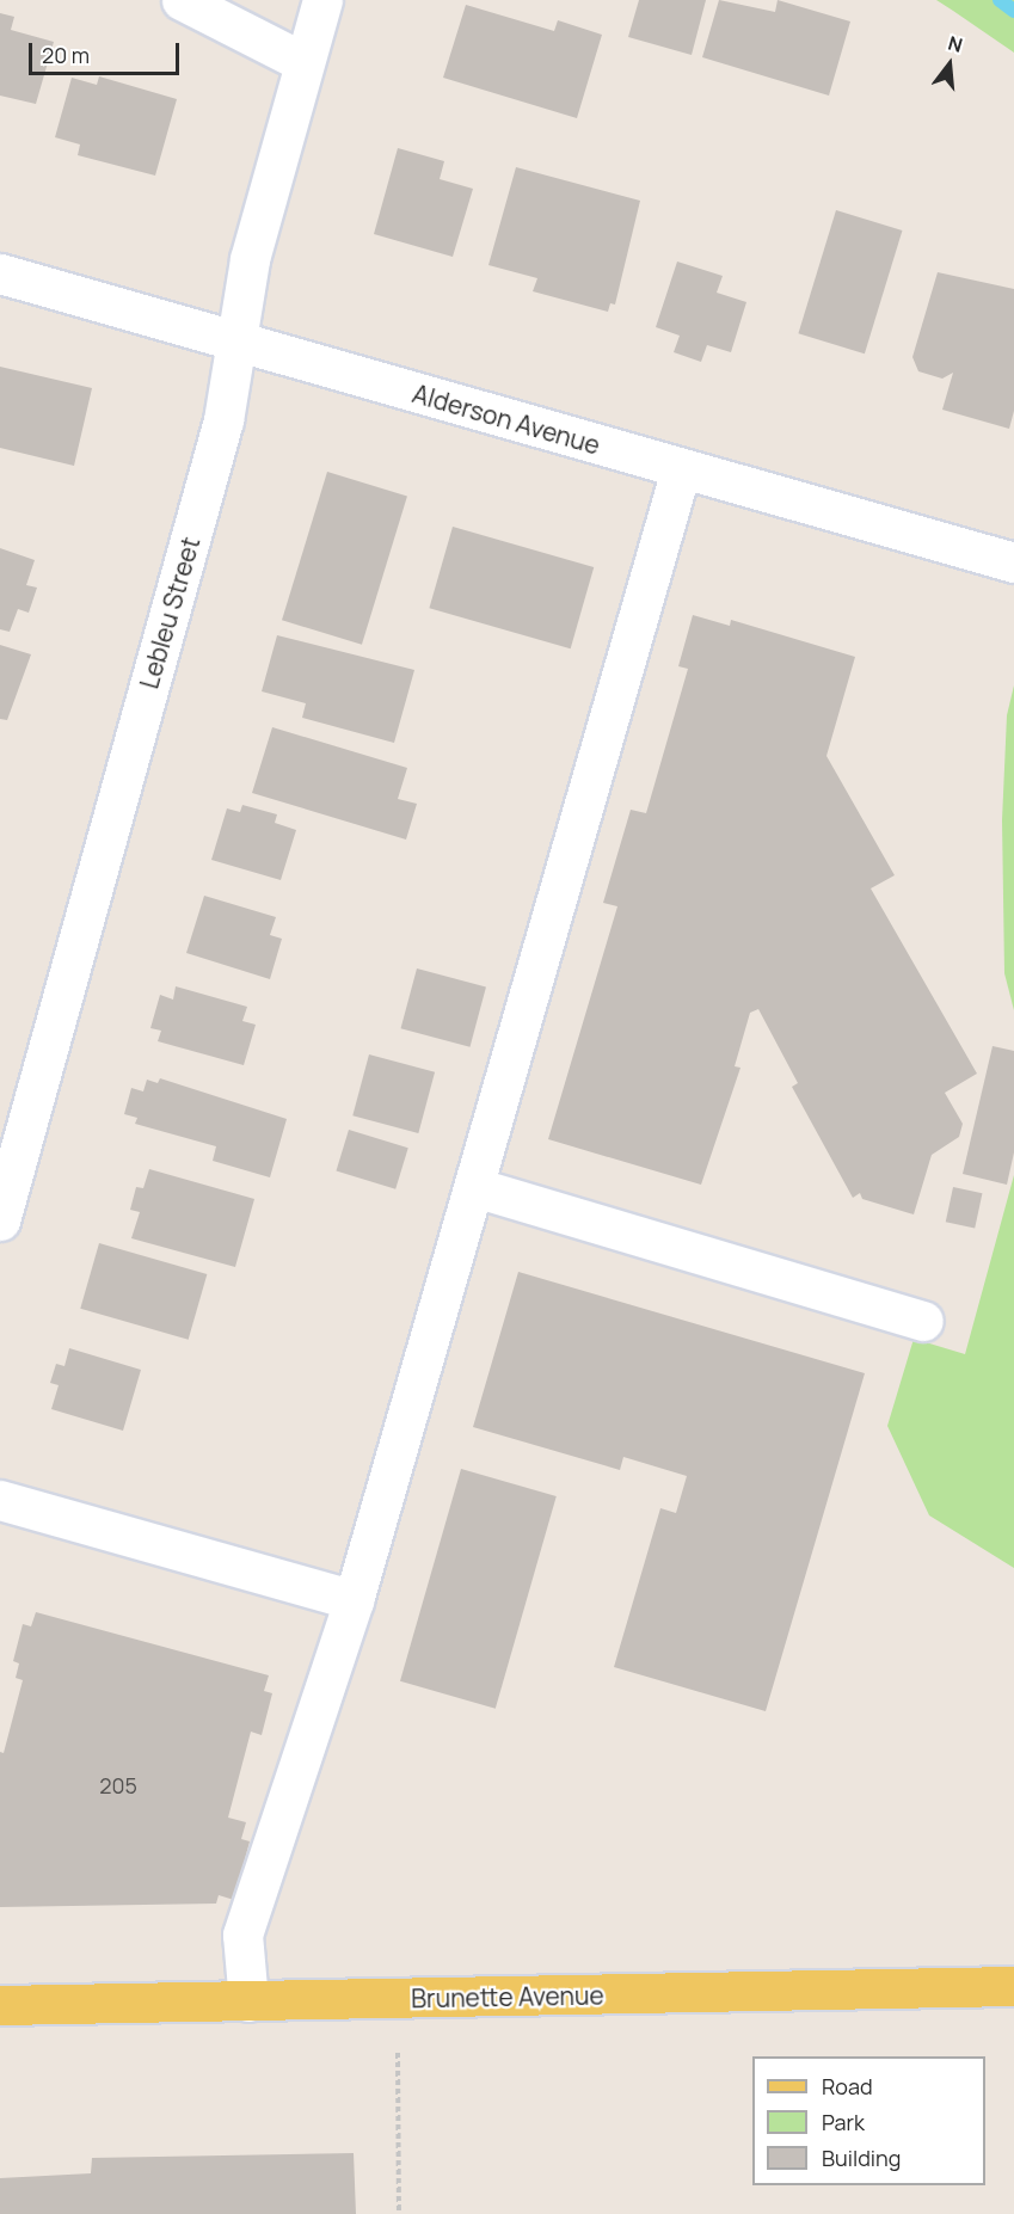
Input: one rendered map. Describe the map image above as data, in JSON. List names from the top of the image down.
{
  "streets": {
    "main road": ["Brunette Avenue"],
    "street": ["Alderson Avenue", "Lebleu Street"]
  },
  "crossings": [
    ["Alderson Avenue", "Lebleu Street"]
  ],
  "house_numbers": ["205"],
  "legend": ["Road", "Park", "Building"],
  "scale_bar": "20 m",
  "north": "top"
}
